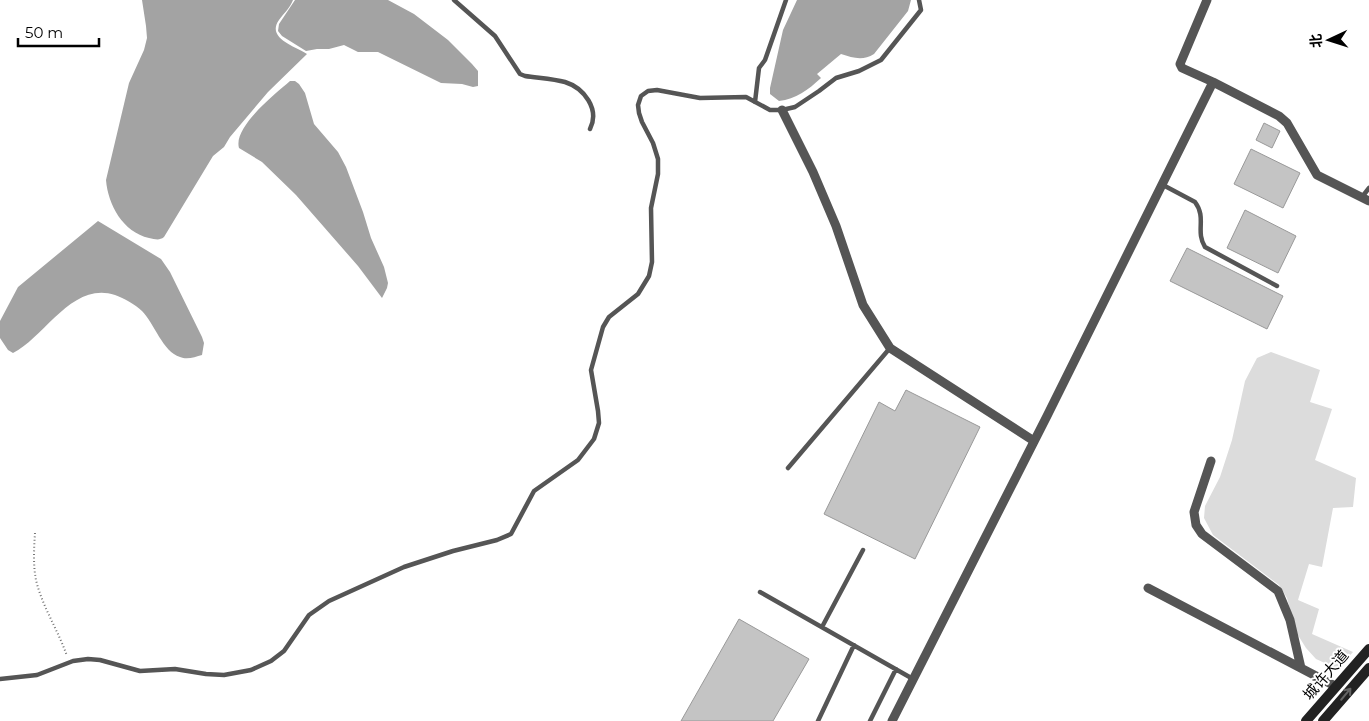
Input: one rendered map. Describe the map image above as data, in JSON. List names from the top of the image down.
{
  "streets": {
    "main road": ["城许大道"]
  },
  "scale_bar": "50 m",
  "north": "left"
}
